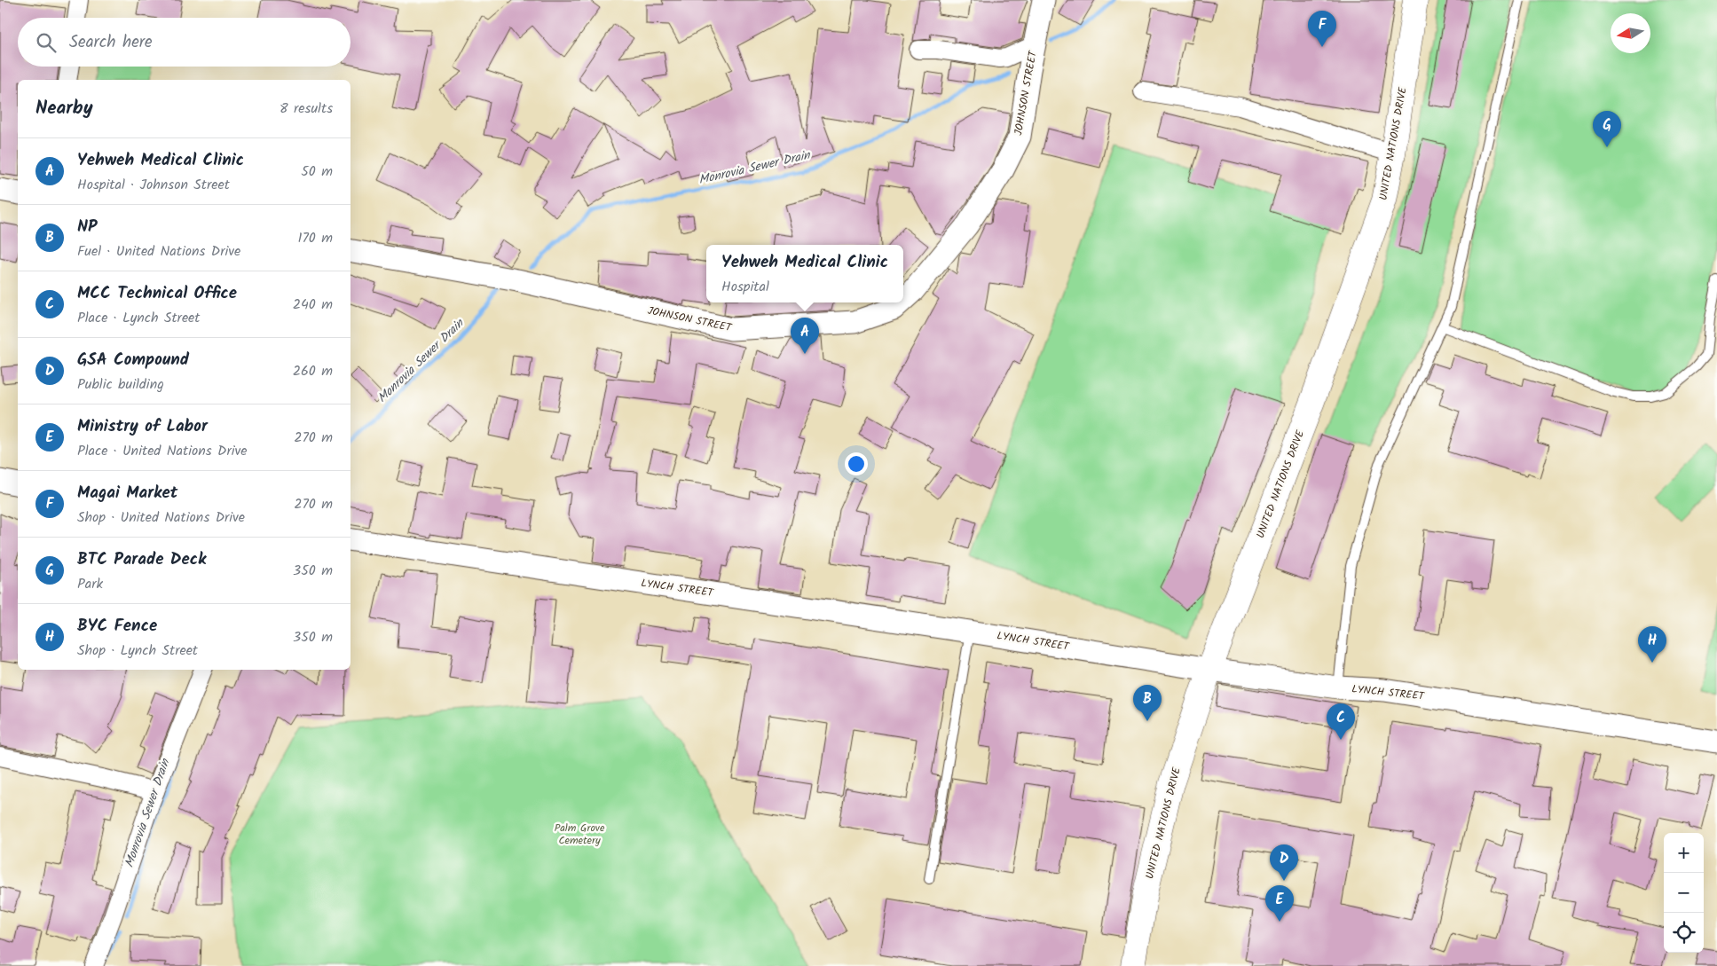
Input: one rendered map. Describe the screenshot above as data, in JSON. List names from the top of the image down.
{
  "streets": {
    "main road": ["UNITED NATIONS DRIVE"],
    "street": ["JOHNSON STREET", "LYNCH STREET"]
  },
  "crossings": [
    ["UNITED NATIONS DRIVE", "LYNCH STREET"]
  ],
  "water": ["Monrovia Sewer Drain"],
  "parks": ["Palm Grove Cemetery"],
  "north": "left",
  "page": {
    "pins": [
      "F",
      "G",
      "A",
      "H",
      "B",
      "C",
      "D",
      "E"
    ],
    "search": "Search here",
    "heading": ["Nearby", "8 results"],
    "list": [
      {
        "mark": "A",
        "name": "Yehweh Medical Clinic",
        "note": "Hospital · Johnson Street",
        "value": "50 m"
      },
      {
        "mark": "B",
        "name": "NP",
        "note": "Fuel · United Nations Drive",
        "value": "170 m"
      },
      {
        "mark": "C",
        "name": "MCC Technical Office",
        "note": "Place · Lynch Street",
        "value": "240 m"
      },
      {
        "mark": "D",
        "name": "GSA Compound",
        "note": "Public building",
        "value": "260 m"
      },
      {
        "mark": "E",
        "name": "Ministry of Labor",
        "note": "Place · United Nations Drive",
        "value": "270 m"
      },
      {
        "mark": "F",
        "name": "Magai Market",
        "note": "Shop · United Nations Drive",
        "value": "270 m"
      },
      {
        "mark": "G",
        "name": "BTC Parade Deck",
        "note": "Park",
        "value": "350 m"
      },
      {
        "mark": "H",
        "name": "BYC Fence",
        "note": "Shop · Lynch Street",
        "value": "350 m"
      }
    ],
    "popup": ["Yehweh Medical Clinic", "Hospital"],
    "map_buttons": ["+", "−"]
  }
}
